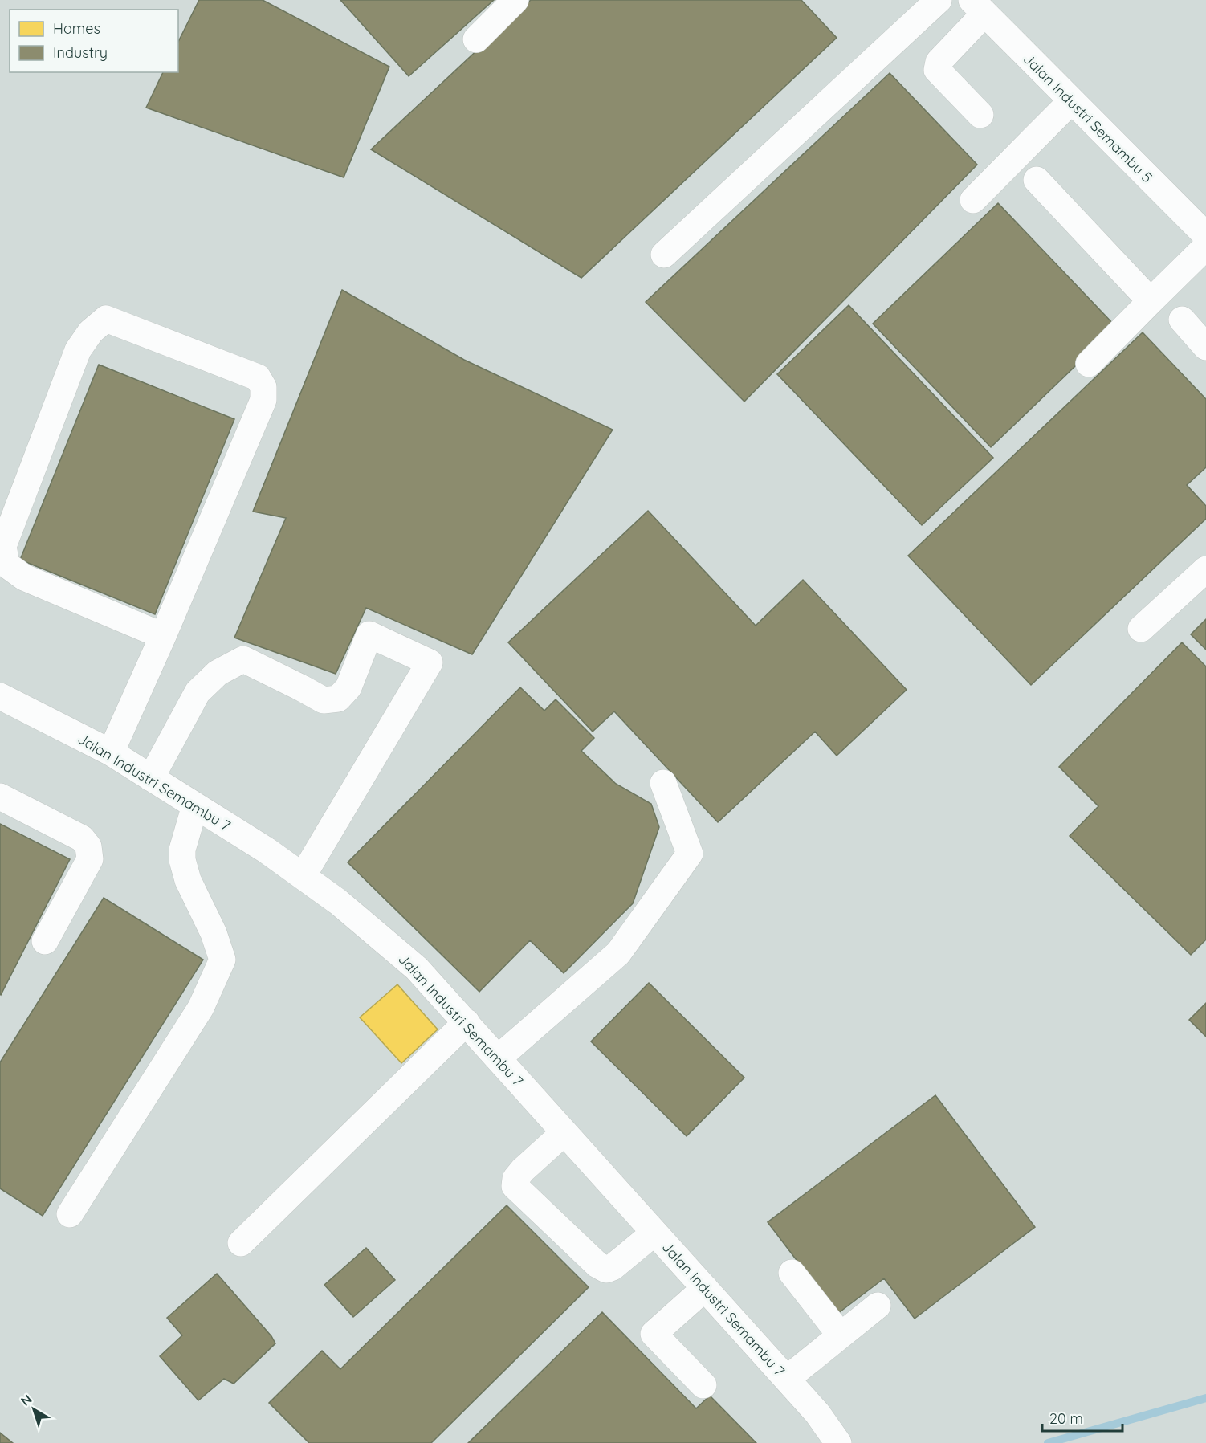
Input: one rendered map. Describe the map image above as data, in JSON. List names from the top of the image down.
{
  "streets": {
    "street": ["Jalan Industri Semambu 5", "Jalan Industri Semambu 7"]
  },
  "legend": ["Homes", "Industry"],
  "scale_bar": "20 m",
  "north": "top left"
}
